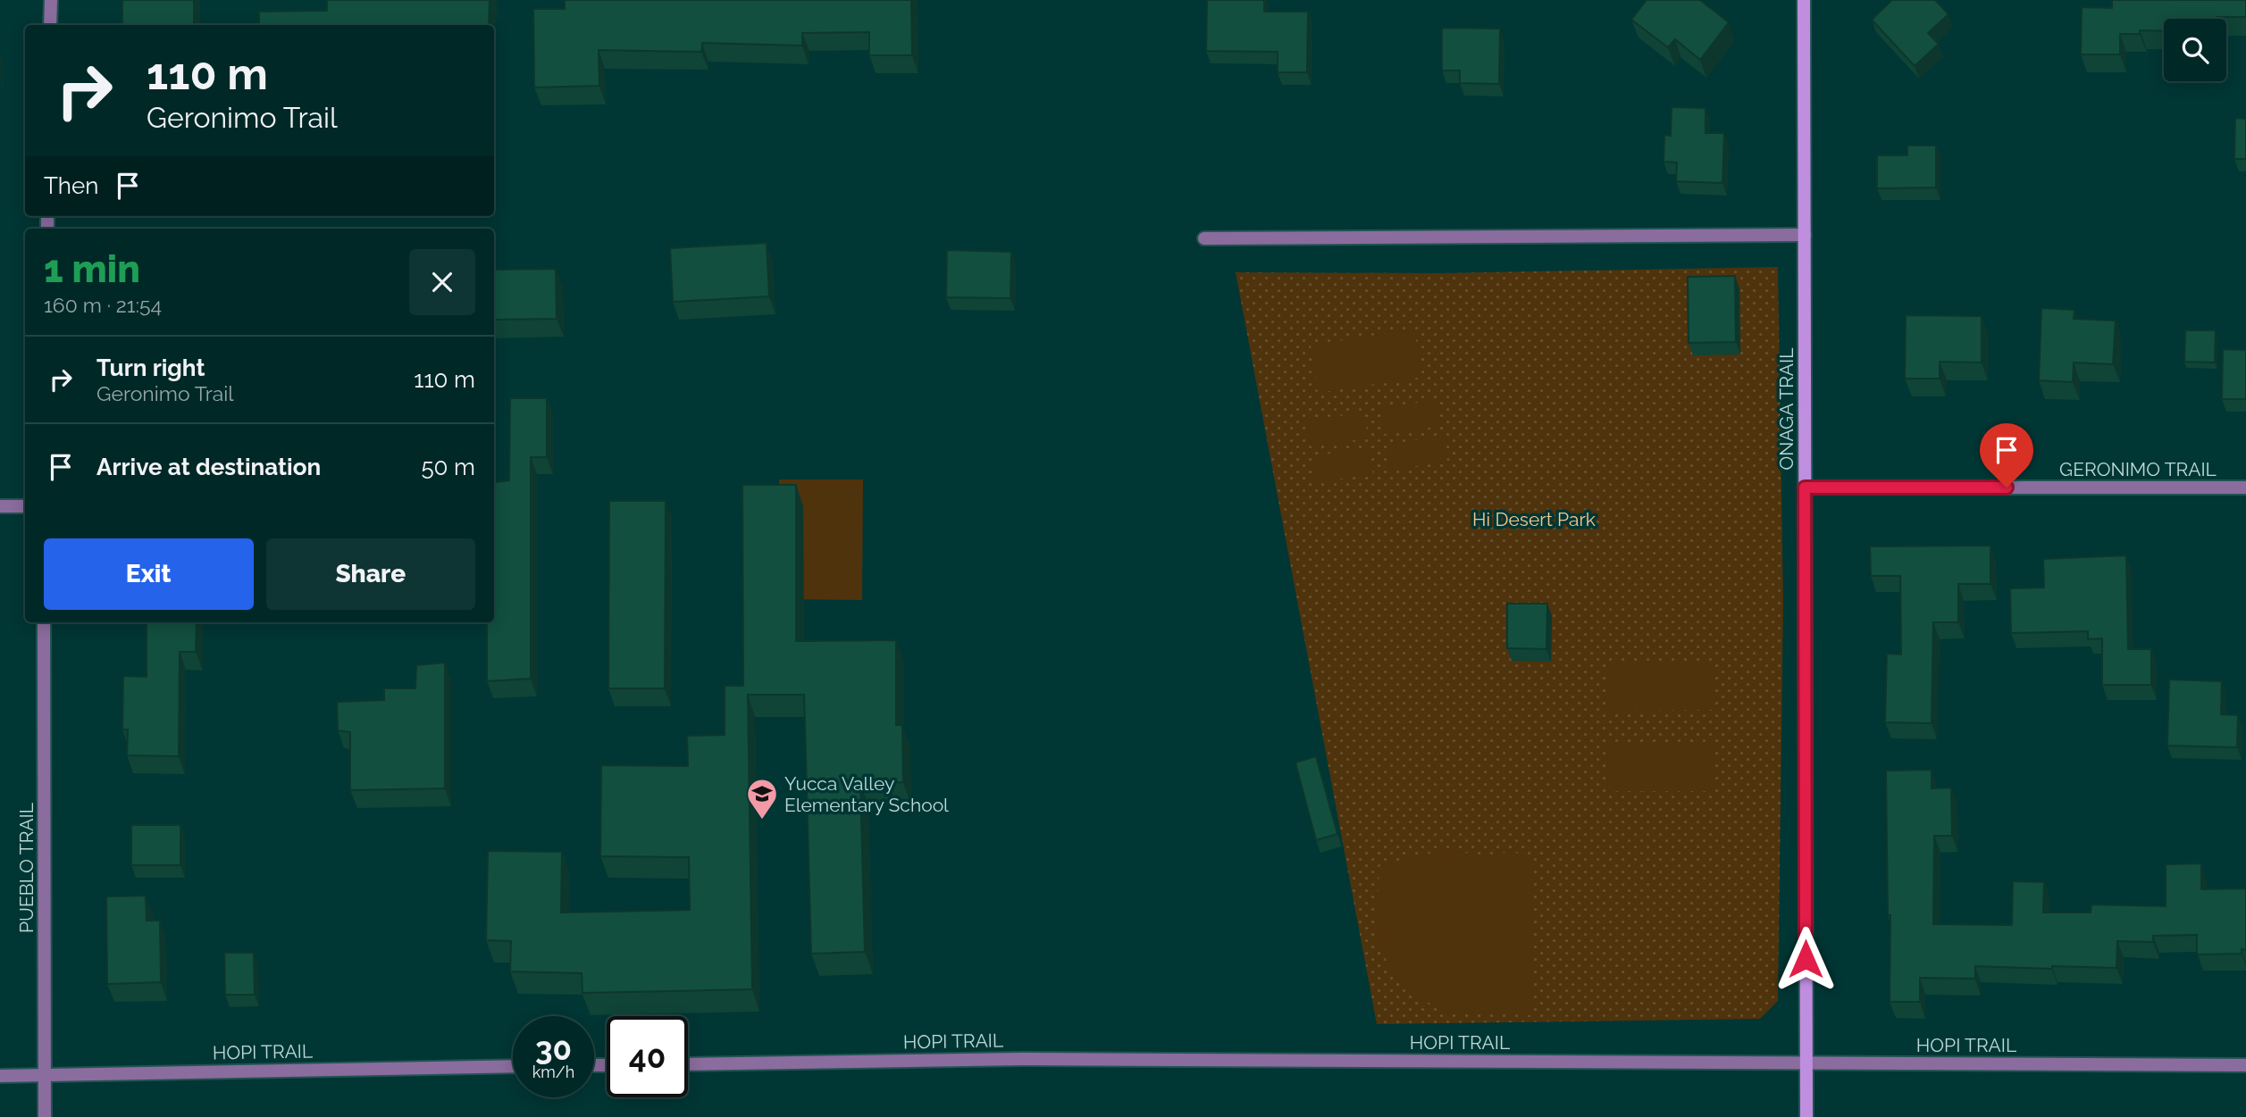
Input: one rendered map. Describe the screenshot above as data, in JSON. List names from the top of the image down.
{
  "streets": {
    "street": [
      "ONAGA TRAIL",
      "GERONIMO TRAIL",
      "PUEBLO TRAIL",
      "HOPI TRAIL"
    ]
  },
  "crossings": [
    ["ONAGA TRAIL", "GERONIMO TRAIL"],
    ["ONAGA TRAIL", "HOPI TRAIL"],
    ["PUEBLO TRAIL", "HOPI TRAIL"]
  ],
  "parks": ["Hi Desert Park"],
  "places": {
    "school or university": ["Yucca Valley Elementary School"]
  },
  "page": {
    "turn": ["110 m", "Geronimo Trail"],
    "then": "Then",
    "heading": ["1 min", "160 m · 21:54"],
    "list": [
      {
        "name": "Turn right",
        "note": "Geronimo Trail",
        "value": "110 m"
      },
      {
        "name": "Arrive at destination",
        "value": "50 m"
      }
    ],
    "buttons": ["Exit", "Share"],
    "speed": "30 km/h",
    "limit": "40"
  }
}
